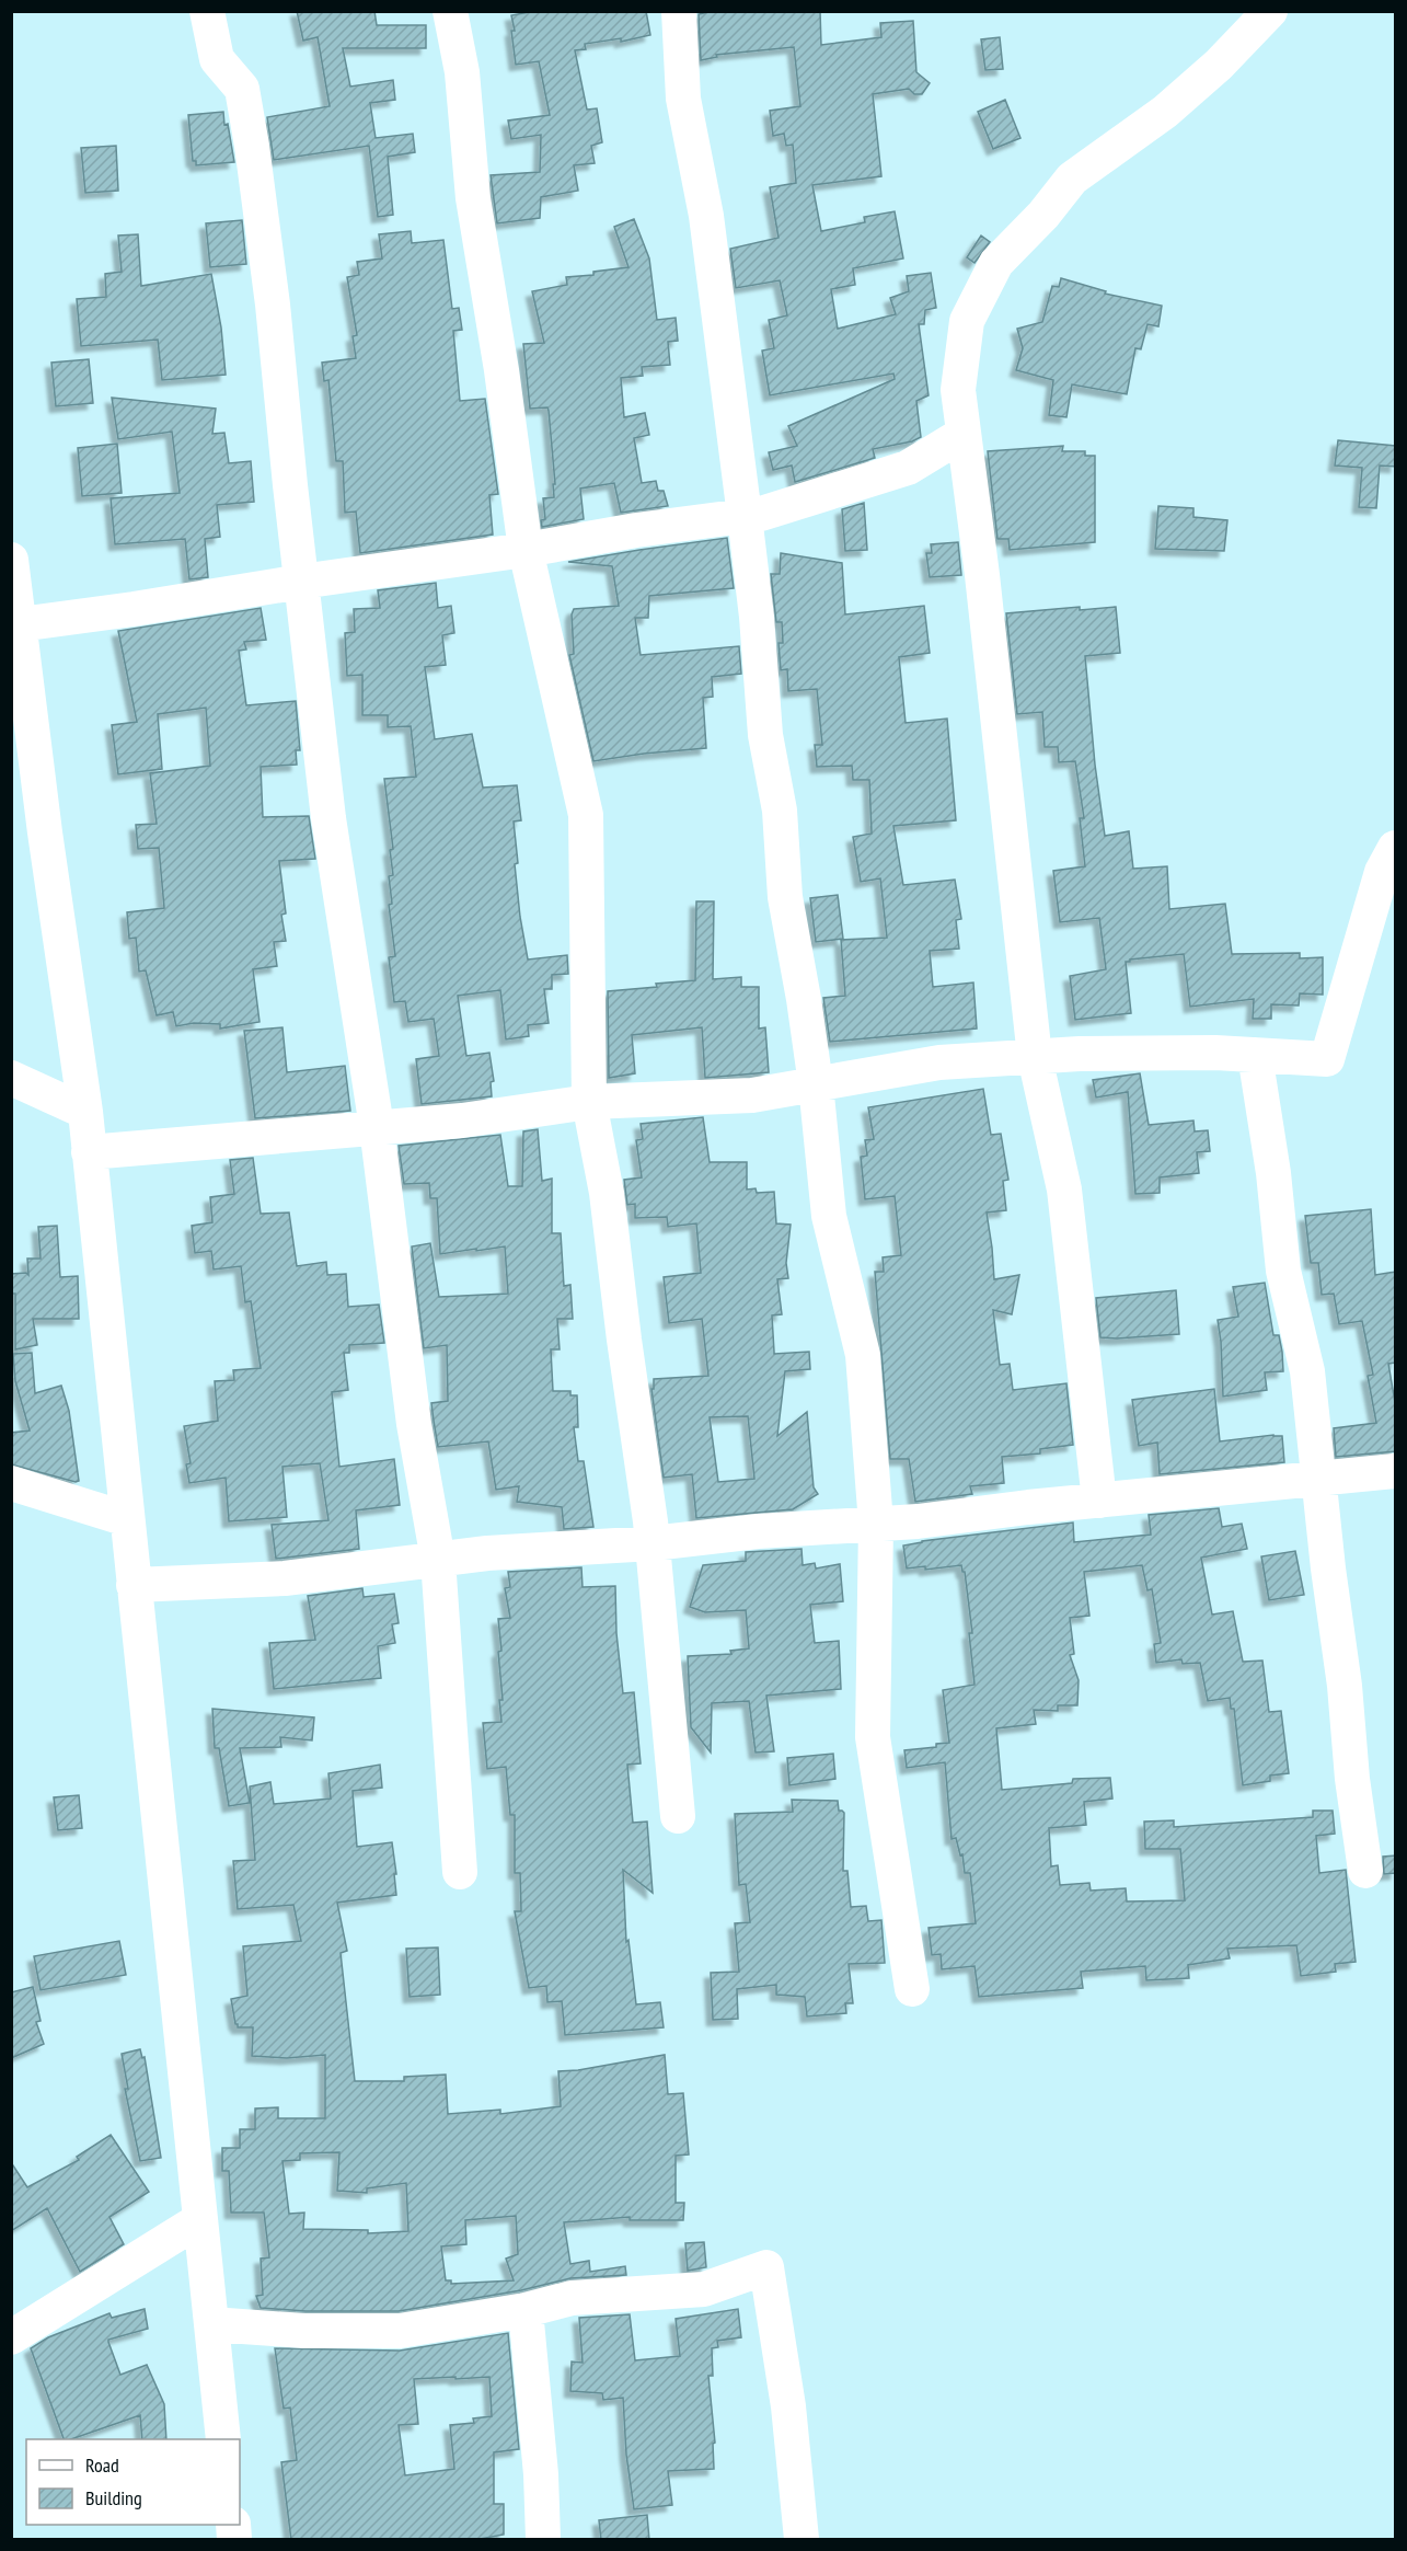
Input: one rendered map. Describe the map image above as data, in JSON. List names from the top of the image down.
{
  "legend": ["Road", "Building"]
}
